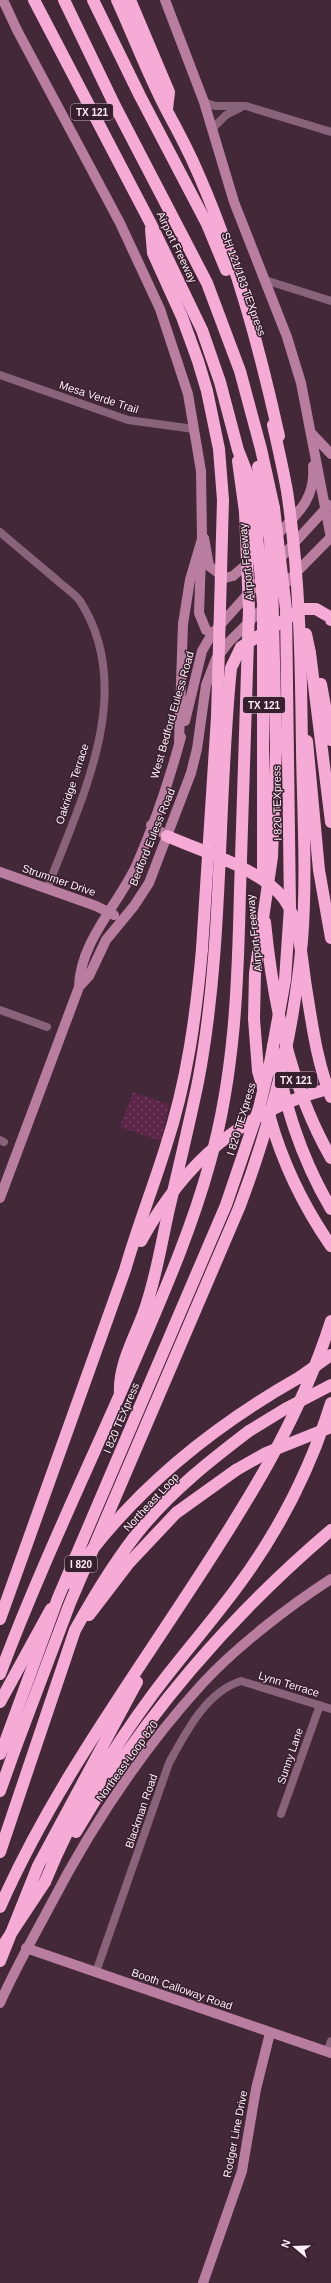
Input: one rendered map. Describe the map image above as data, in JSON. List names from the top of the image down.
{
  "streets": {
    "highway": [
      "TX 121",
      "Airport Freeway",
      "SH 121/183 TEXpress",
      "I 820 TEXpress",
      "Northeast Loop",
      "I 820"
    ],
    "main road": [
      "West Bedford Euless Road",
      "Bedford Euless Road",
      "Strummer Drive",
      "Northeast Loop 820",
      "Booth Calloway Road",
      "Rodger Line Drive"
    ],
    "street": [
      "Mesa Verde Trail",
      "Oakridge Terrace",
      "Lynn Terrace",
      "Sunny Lane",
      "Blackman Road"
    ]
  },
  "crossings": [
    ["West Bedford Euless Road", "Bedford Euless Road"],
    ["West Bedford Euless Road", "Strummer Drive"],
    ["Oakridge Terrace", "Strummer Drive"],
    ["Bedford Euless Road", "Strummer Drive"],
    ["Northeast Loop", "I 820"],
    ["Lynn Terrace", "Sunny Lane"],
    ["Lynn Terrace", "Blackman Road"],
    ["Northeast Loop 820", "Booth Calloway Road"],
    ["Blackman Road", "Booth Calloway Road"],
    ["Booth Calloway Road", "Rodger Line Drive"]
  ],
  "north": "left"
}
